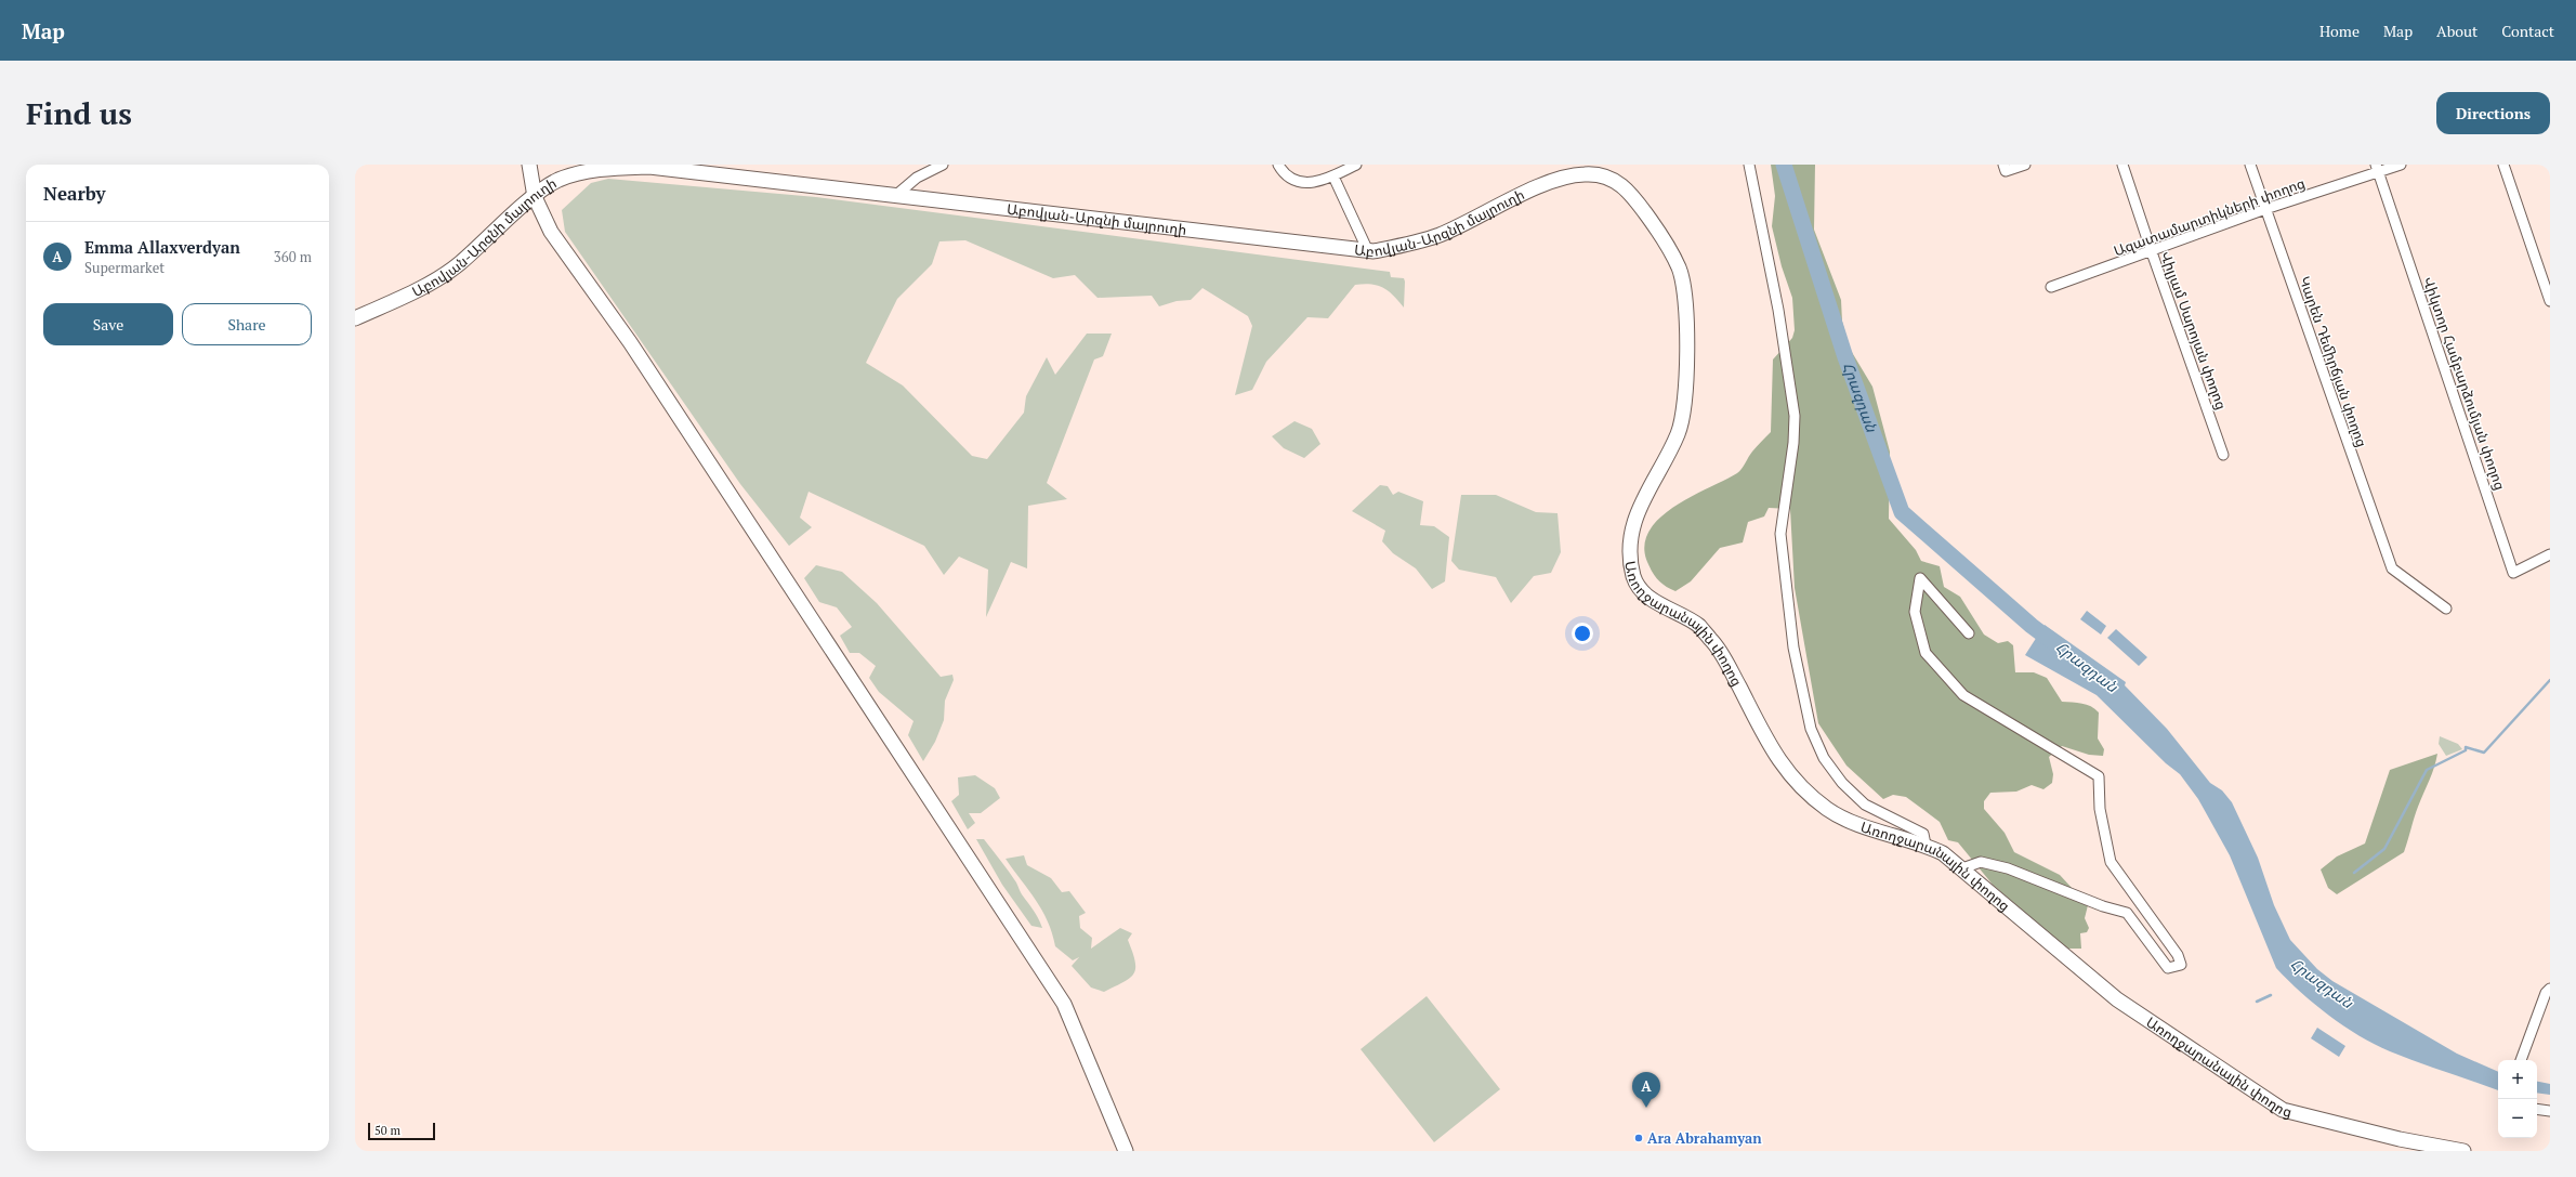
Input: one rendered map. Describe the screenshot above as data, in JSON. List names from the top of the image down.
{
  "streets": {
    "main road": ["Աբովյան-Արզնի մայրուղի", "Առողջարանային փողոց"],
    "street": [
      "Ազատամարտիկների փողոց",
      "Վիլյամ Սարոյան փողոց",
      "Կարեն Դեմիրճյան փողոց",
      "Վիկտոր Համբարձումյան փողոց"
    ]
  },
  "crossings": [
    ["Ազատամարտիկների փողոց", "Վիլյամ Սարոյան փողոց"],
    ["Ազատամարտիկների փողոց", "Կարեն Դեմիրճյան փողոց"],
    ["Ազատամարտիկների փողոց", "Վիկտոր Համբարձումյան փողոց"],
    ["Աբովյան-Արզնի մայրուղի", "Առողջարանային փողոց"]
  ],
  "water": ["Հրազդան"],
  "places": ["Ara Abrahamyan"],
  "scale_bar": "50 m",
  "page": {
    "header": "Map",
    "nav": [
      "Home",
      "Map",
      "About",
      "Contact"
    ],
    "buttons": [
      "Directions",
      ["Save", "Share"]
    ],
    "title": "Find us",
    "heading": "Nearby",
    "list": [
      {
        "mark": "A",
        "name": "Emma Allaxverdyan",
        "note": "Supermarket",
        "value": "360 m"
      }
    ],
    "map_buttons": ["+", "−"],
    "pins": "A",
    "scale": "50 m"
  }
}
